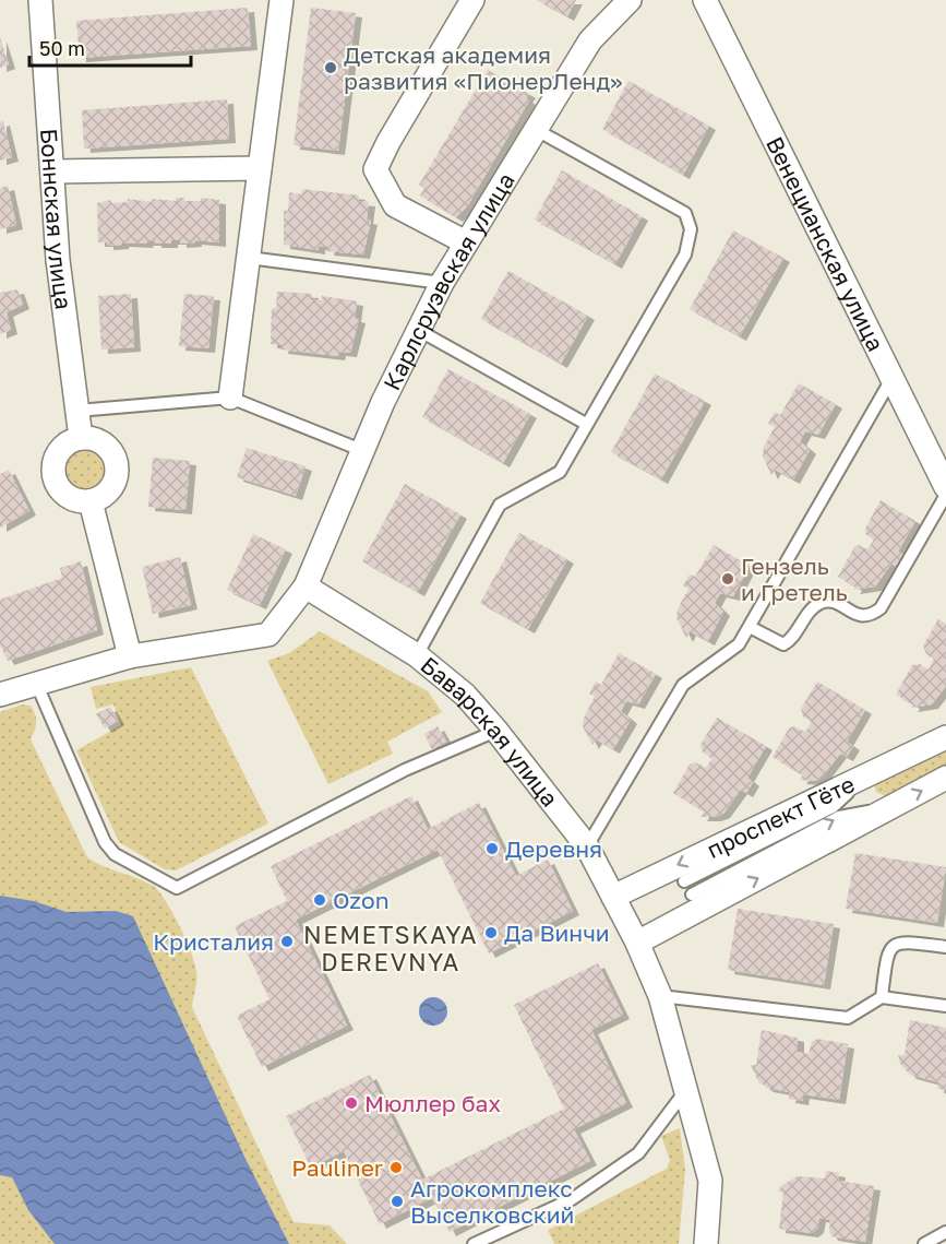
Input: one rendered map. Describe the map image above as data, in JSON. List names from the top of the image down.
{
  "streets": {
    "street": [
      "Боннская улица",
      "Венецианская улица",
      "Карлсруэвская улица",
      "Баварская улица",
      "проспект Гёте"
    ]
  },
  "crossings": [
    ["Карлсруэвская улица", "Баварская улица"],
    ["Баварская улица", "проспект Гёте"]
  ],
  "districts": ["NEMETSKAYA DEREVNYA"],
  "places": [
    "Детская академия развития «ПионерЛенд»",
    "Гензель и Гретель",
    "Деревня",
    "Ozon",
    "Да Винчи",
    "Кристалия",
    "Мюллер бах",
    "Pauliner",
    "Агрокомплекс Выселковский"
  ],
  "scale_bar": "50 m"
}
